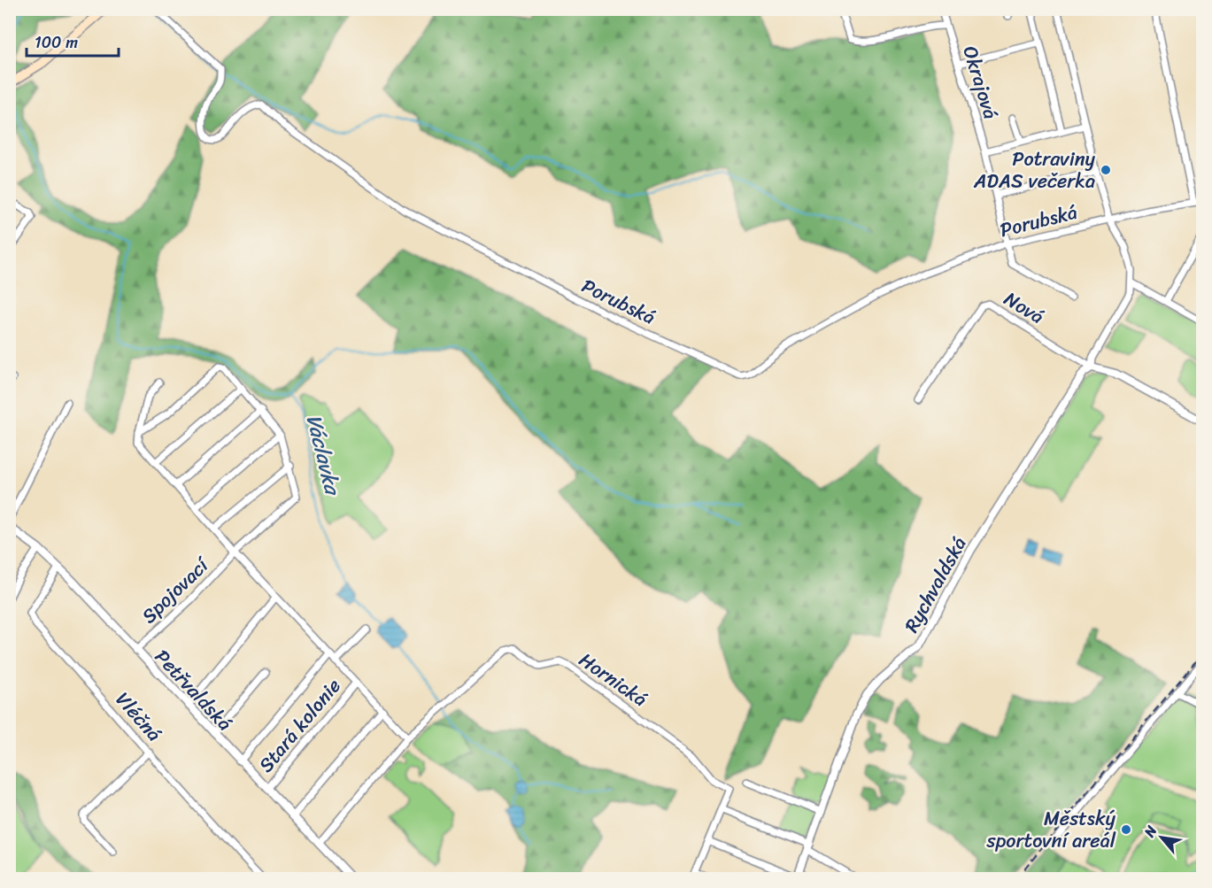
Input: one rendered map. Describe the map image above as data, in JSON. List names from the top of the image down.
{
  "streets": {
    "street": [
      "Okrajová",
      "Porubská",
      "Nová",
      "Rychvaldská",
      "Spojovací",
      "Hornická",
      "Petřvaldská",
      "Vléčná",
      "Stará kolonie"
    ]
  },
  "crossings": [
    ["Okrajová", "Porubská"],
    ["Okrajová", "Nová"],
    ["Porubská", "Nová"],
    ["Porubská", "Rychvaldská"],
    ["Nová", "Rychvaldská"],
    ["Spojovací", "Petřvaldská"],
    ["Hornická", "Petřvaldská"],
    ["Petřvaldská", "Vléčná"],
    ["Petřvaldská", "Stará kolonie"]
  ],
  "water": ["Václavka"],
  "places": ["Potraviny ADAS večerka", "Městský sportovní areál"],
  "scale_bar": "100 m",
  "north": "top left"
}
